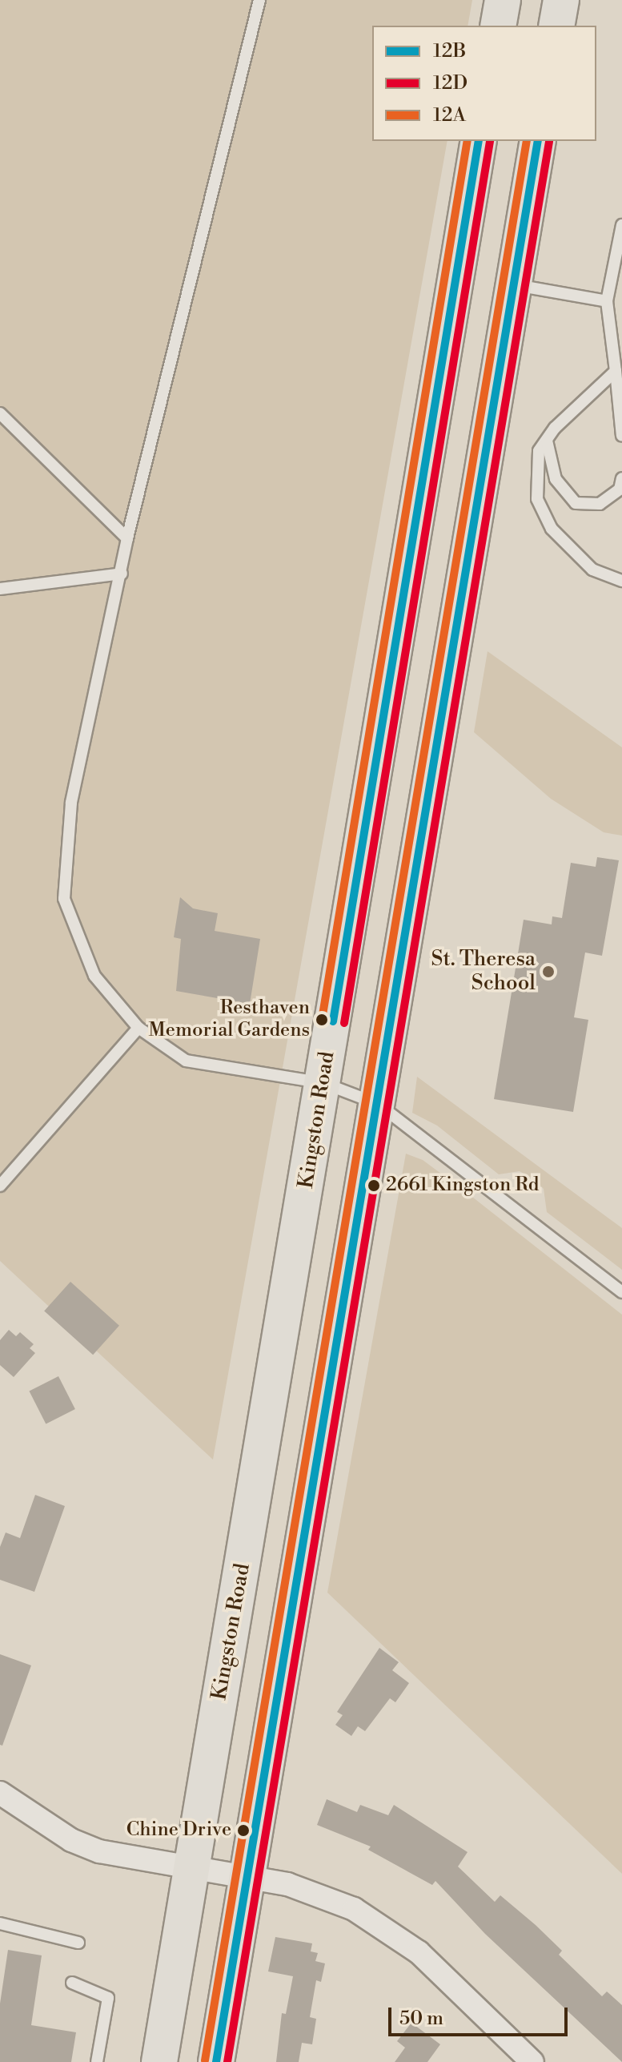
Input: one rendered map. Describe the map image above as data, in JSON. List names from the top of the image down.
{
  "streets": {
    "main road": ["Kingston Road"]
  },
  "places": [
    "St. Theresa School",
    "Resthaven Memorial Gardens",
    "2661 Kingston Rd",
    "Chine Drive"
  ],
  "lines": ["transit line 12B", "transit line 12D", "transit line 12A"],
  "legend": ["12B", "12D", "12A"],
  "scale_bar": "50 m"
}
